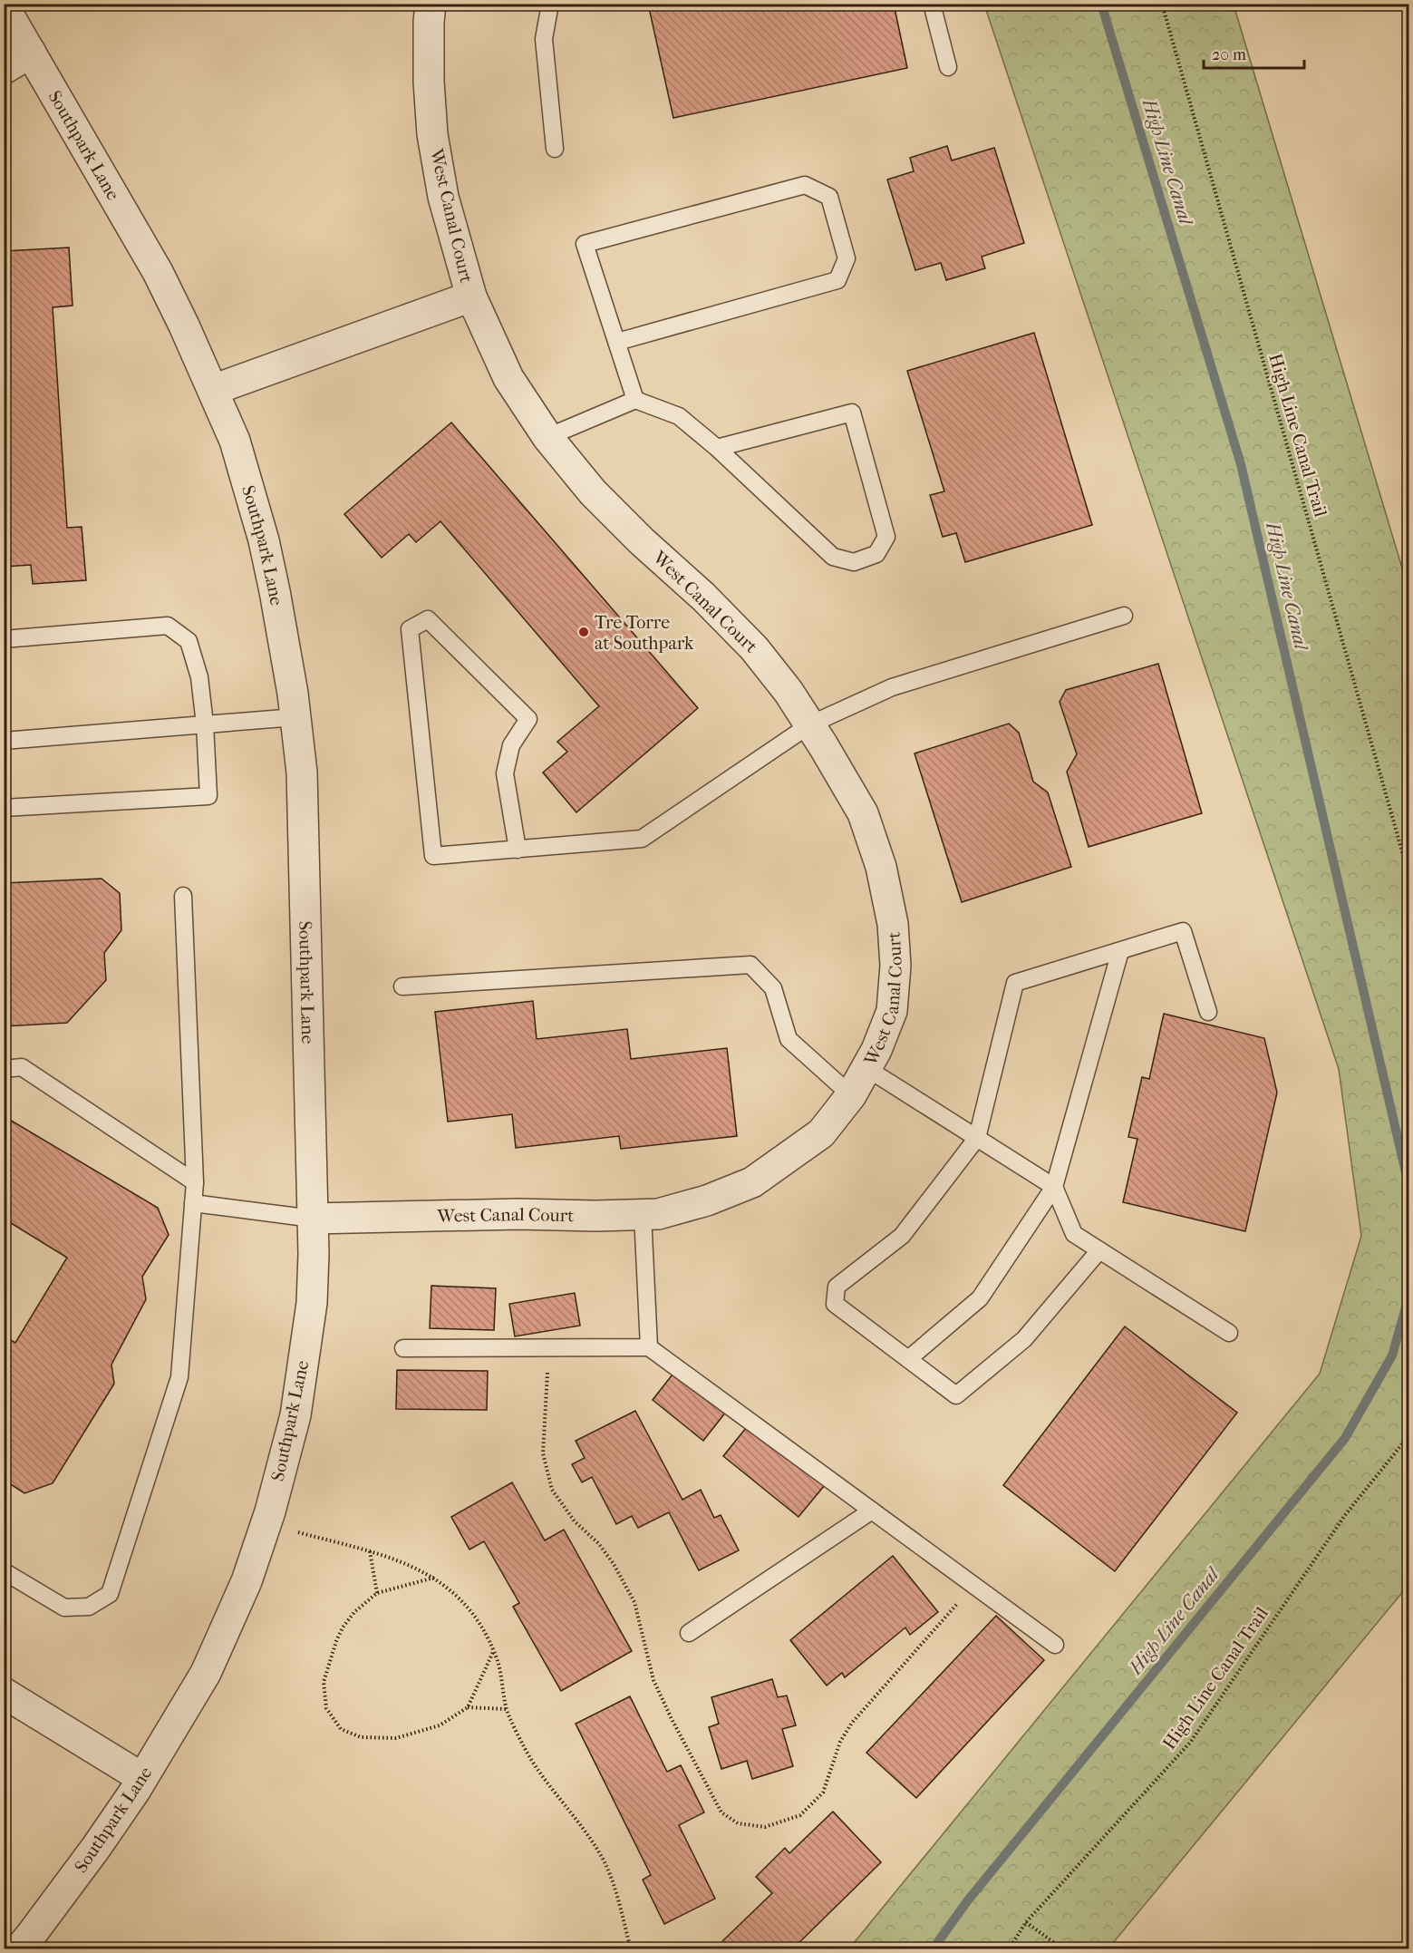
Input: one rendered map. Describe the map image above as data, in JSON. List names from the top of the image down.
{
  "streets": {
    "street": ["Southpark Lane", "West Canal Court"],
    "path": ["High Line Canal Trail"]
  },
  "crossings": [
    ["Southpark Lane", "West Canal Court"]
  ],
  "water": ["High Line Canal"],
  "places": ["Tre Torre at Southpark"],
  "scale_bar": "20 m"
}
